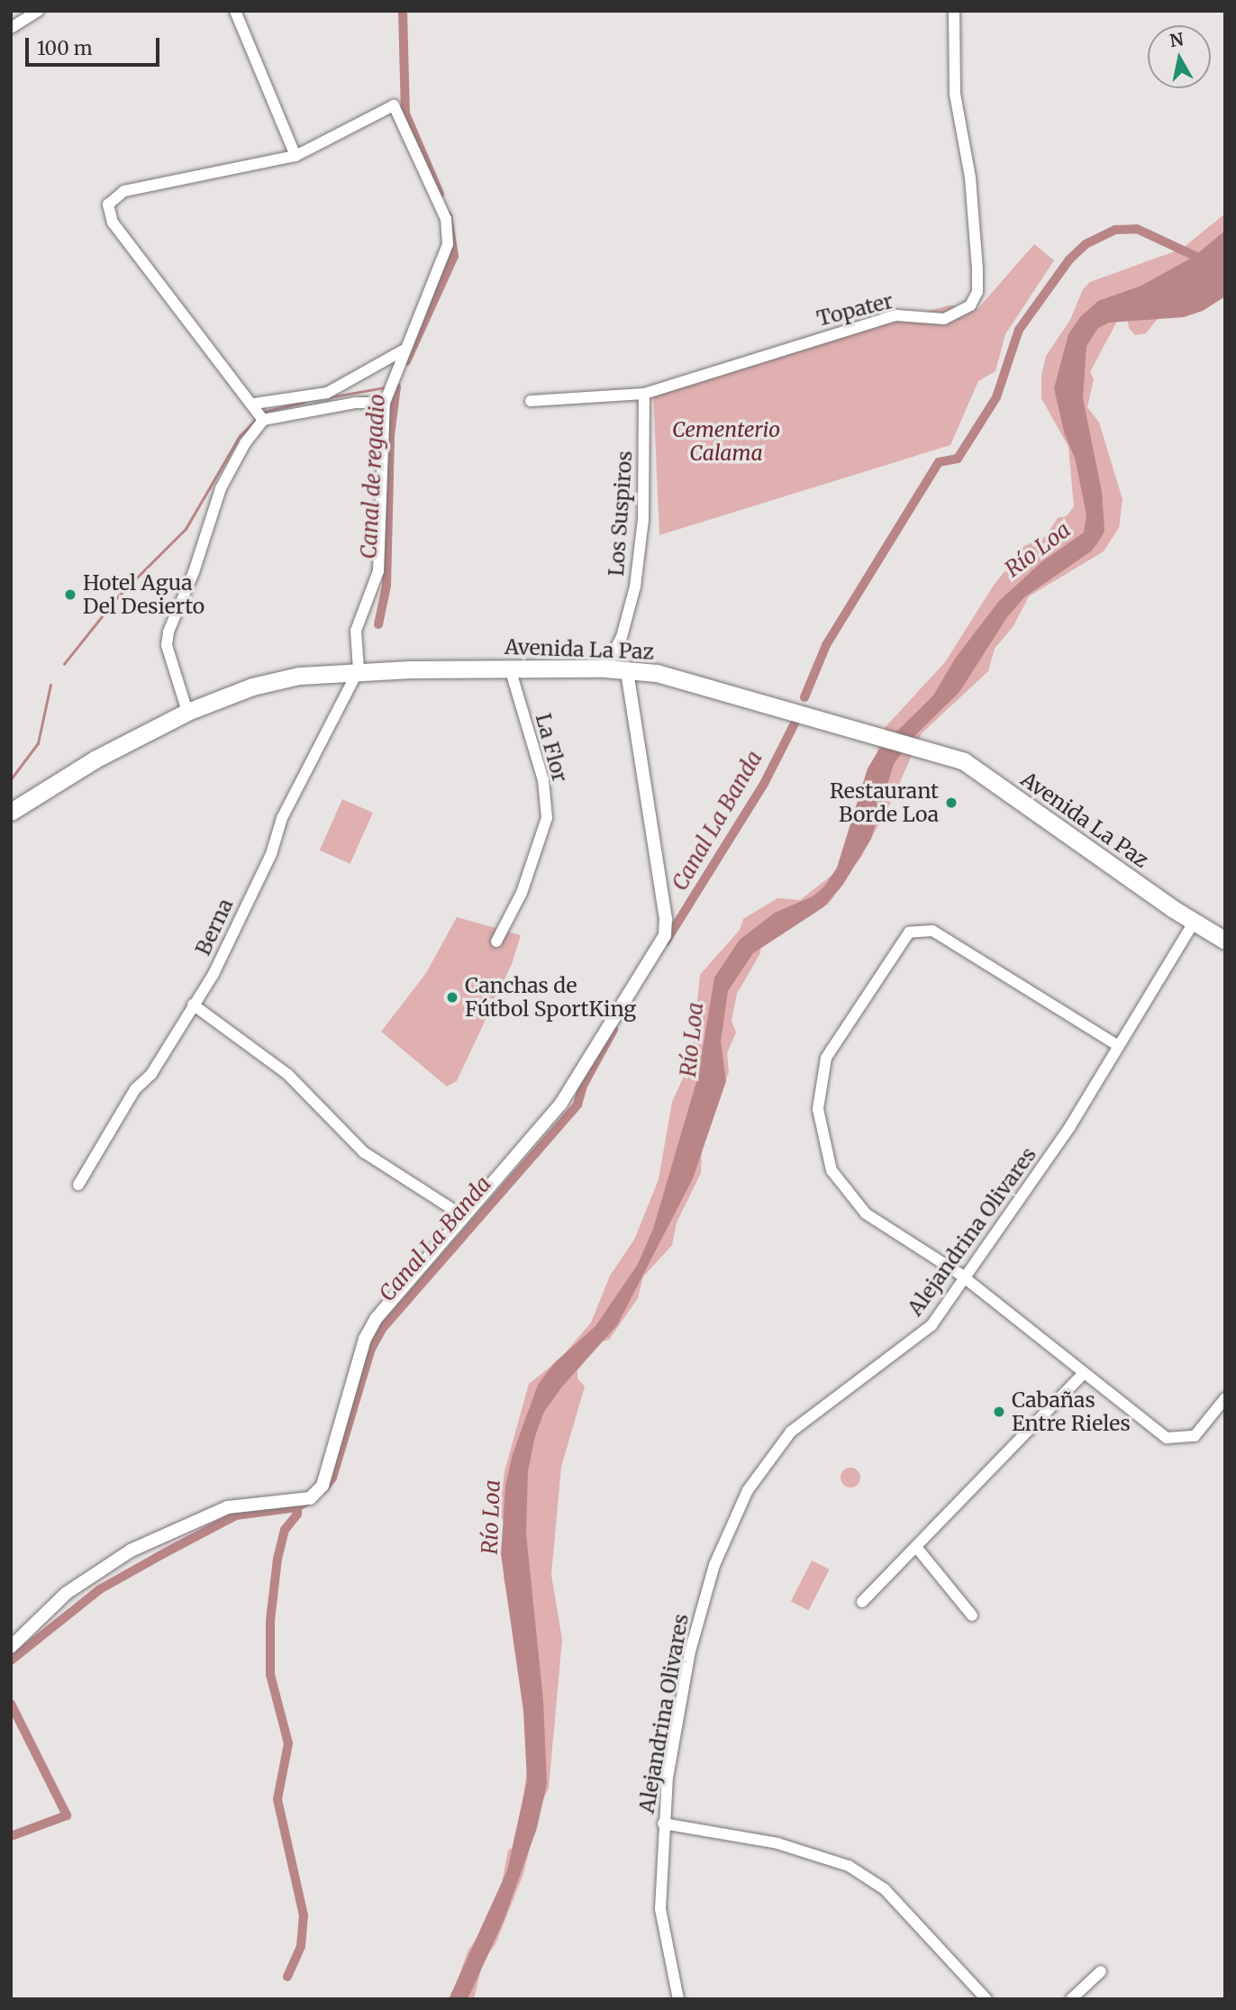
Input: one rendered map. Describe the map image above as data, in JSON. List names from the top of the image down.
{
  "streets": {
    "main road": ["Avenida La Paz"],
    "street": [
      "Topater",
      "Los Suspiros",
      "La Flor",
      "Berna",
      "Alejandrina Olivares"
    ]
  },
  "crossings": [
    ["Topater", "Los Suspiros"],
    ["Los Suspiros", "Avenida La Paz"],
    ["Avenida La Paz", "La Flor"],
    ["Avenida La Paz", "Berna"],
    ["Avenida La Paz", "Alejandrina Olivares"]
  ],
  "water": ["Canal de regadio", "Río Loa", "Canal La Banda"],
  "parks": ["Cementerio Calama"],
  "places": [
    "Hotel Agua Del Desierto",
    "Restaurant Borde Loa",
    "Canchas de Fútbol SportKing",
    "Cabañas Entre Rieles"
  ],
  "scale_bar": "100 m",
  "north": "top"
}
